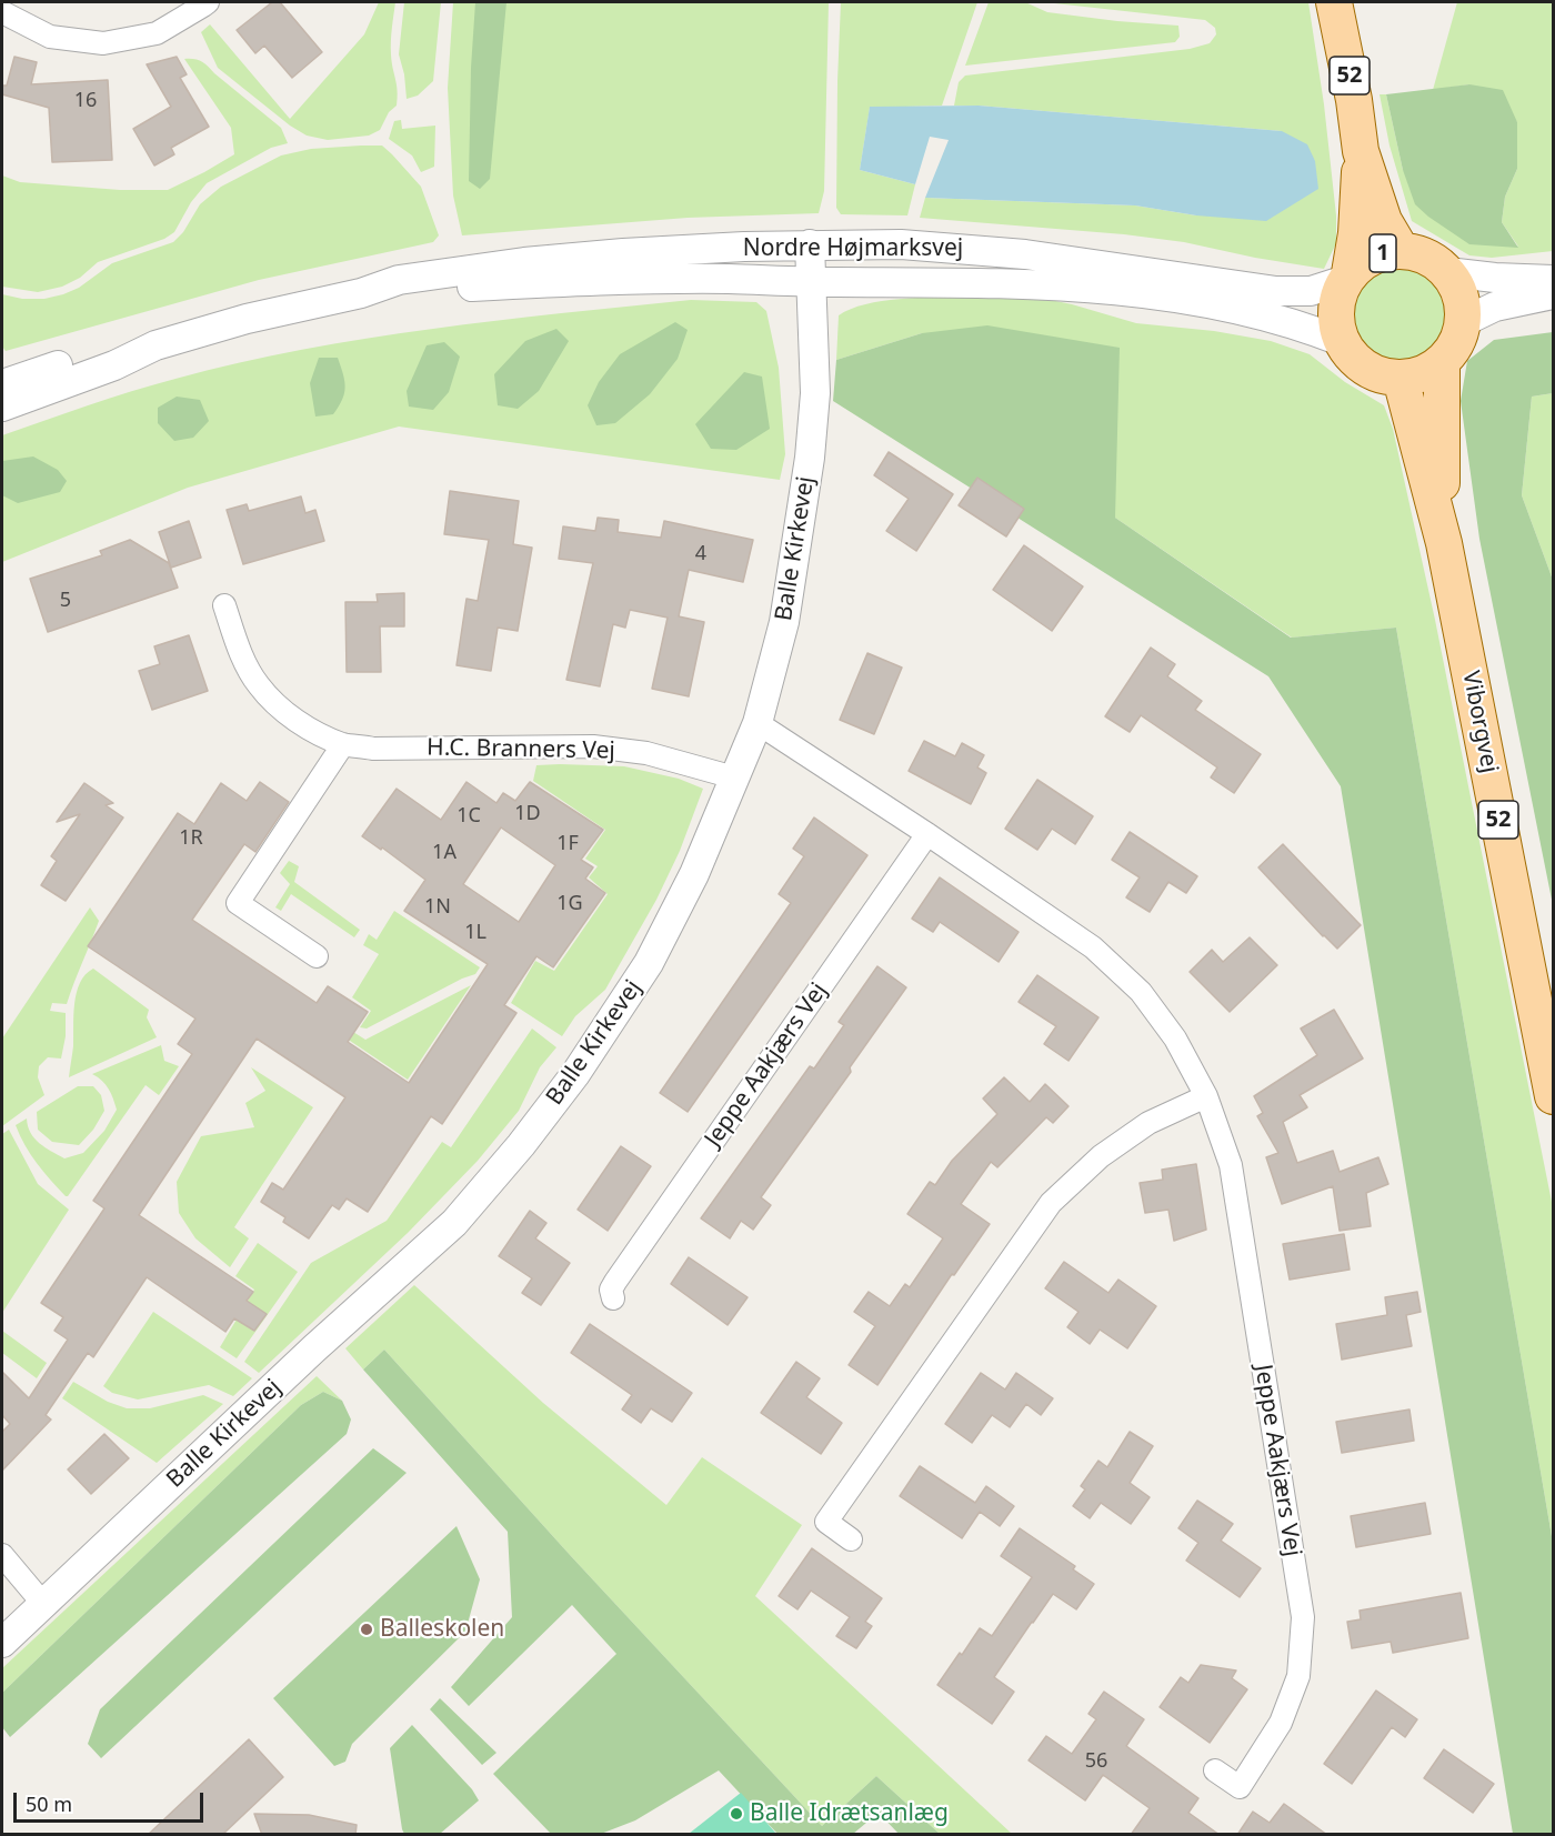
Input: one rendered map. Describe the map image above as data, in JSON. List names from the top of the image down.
{
  "streets": {
    "main road": ["52", "1", "Viborgvej"],
    "street": [
      "Nordre Højmarksvej",
      "Balle Kirkevej",
      "H.C. Branners Vej",
      "Jeppe Aakjærs Vej"
    ]
  },
  "crossings": [
    ["52", "1"],
    ["Nordre Højmarksvej", "1"],
    ["Nordre Højmarksvej", "Balle Kirkevej"],
    ["Nordre Højmarksvej", "Viborgvej"],
    ["1", "Viborgvej"],
    ["Balle Kirkevej", "H.C. Branners Vej"],
    ["Balle Kirkevej", "Jeppe Aakjærs Vej"]
  ],
  "places": ["Balleskolen", "Balle Idrætsanlæg"],
  "house_numbers": [
    "16",
    "4",
    "5",
    "1D",
    "1C",
    "1R",
    "1F",
    "1A",
    "1G",
    "1N",
    "1L",
    "56"
  ],
  "scale_bar": "50 m"
}
